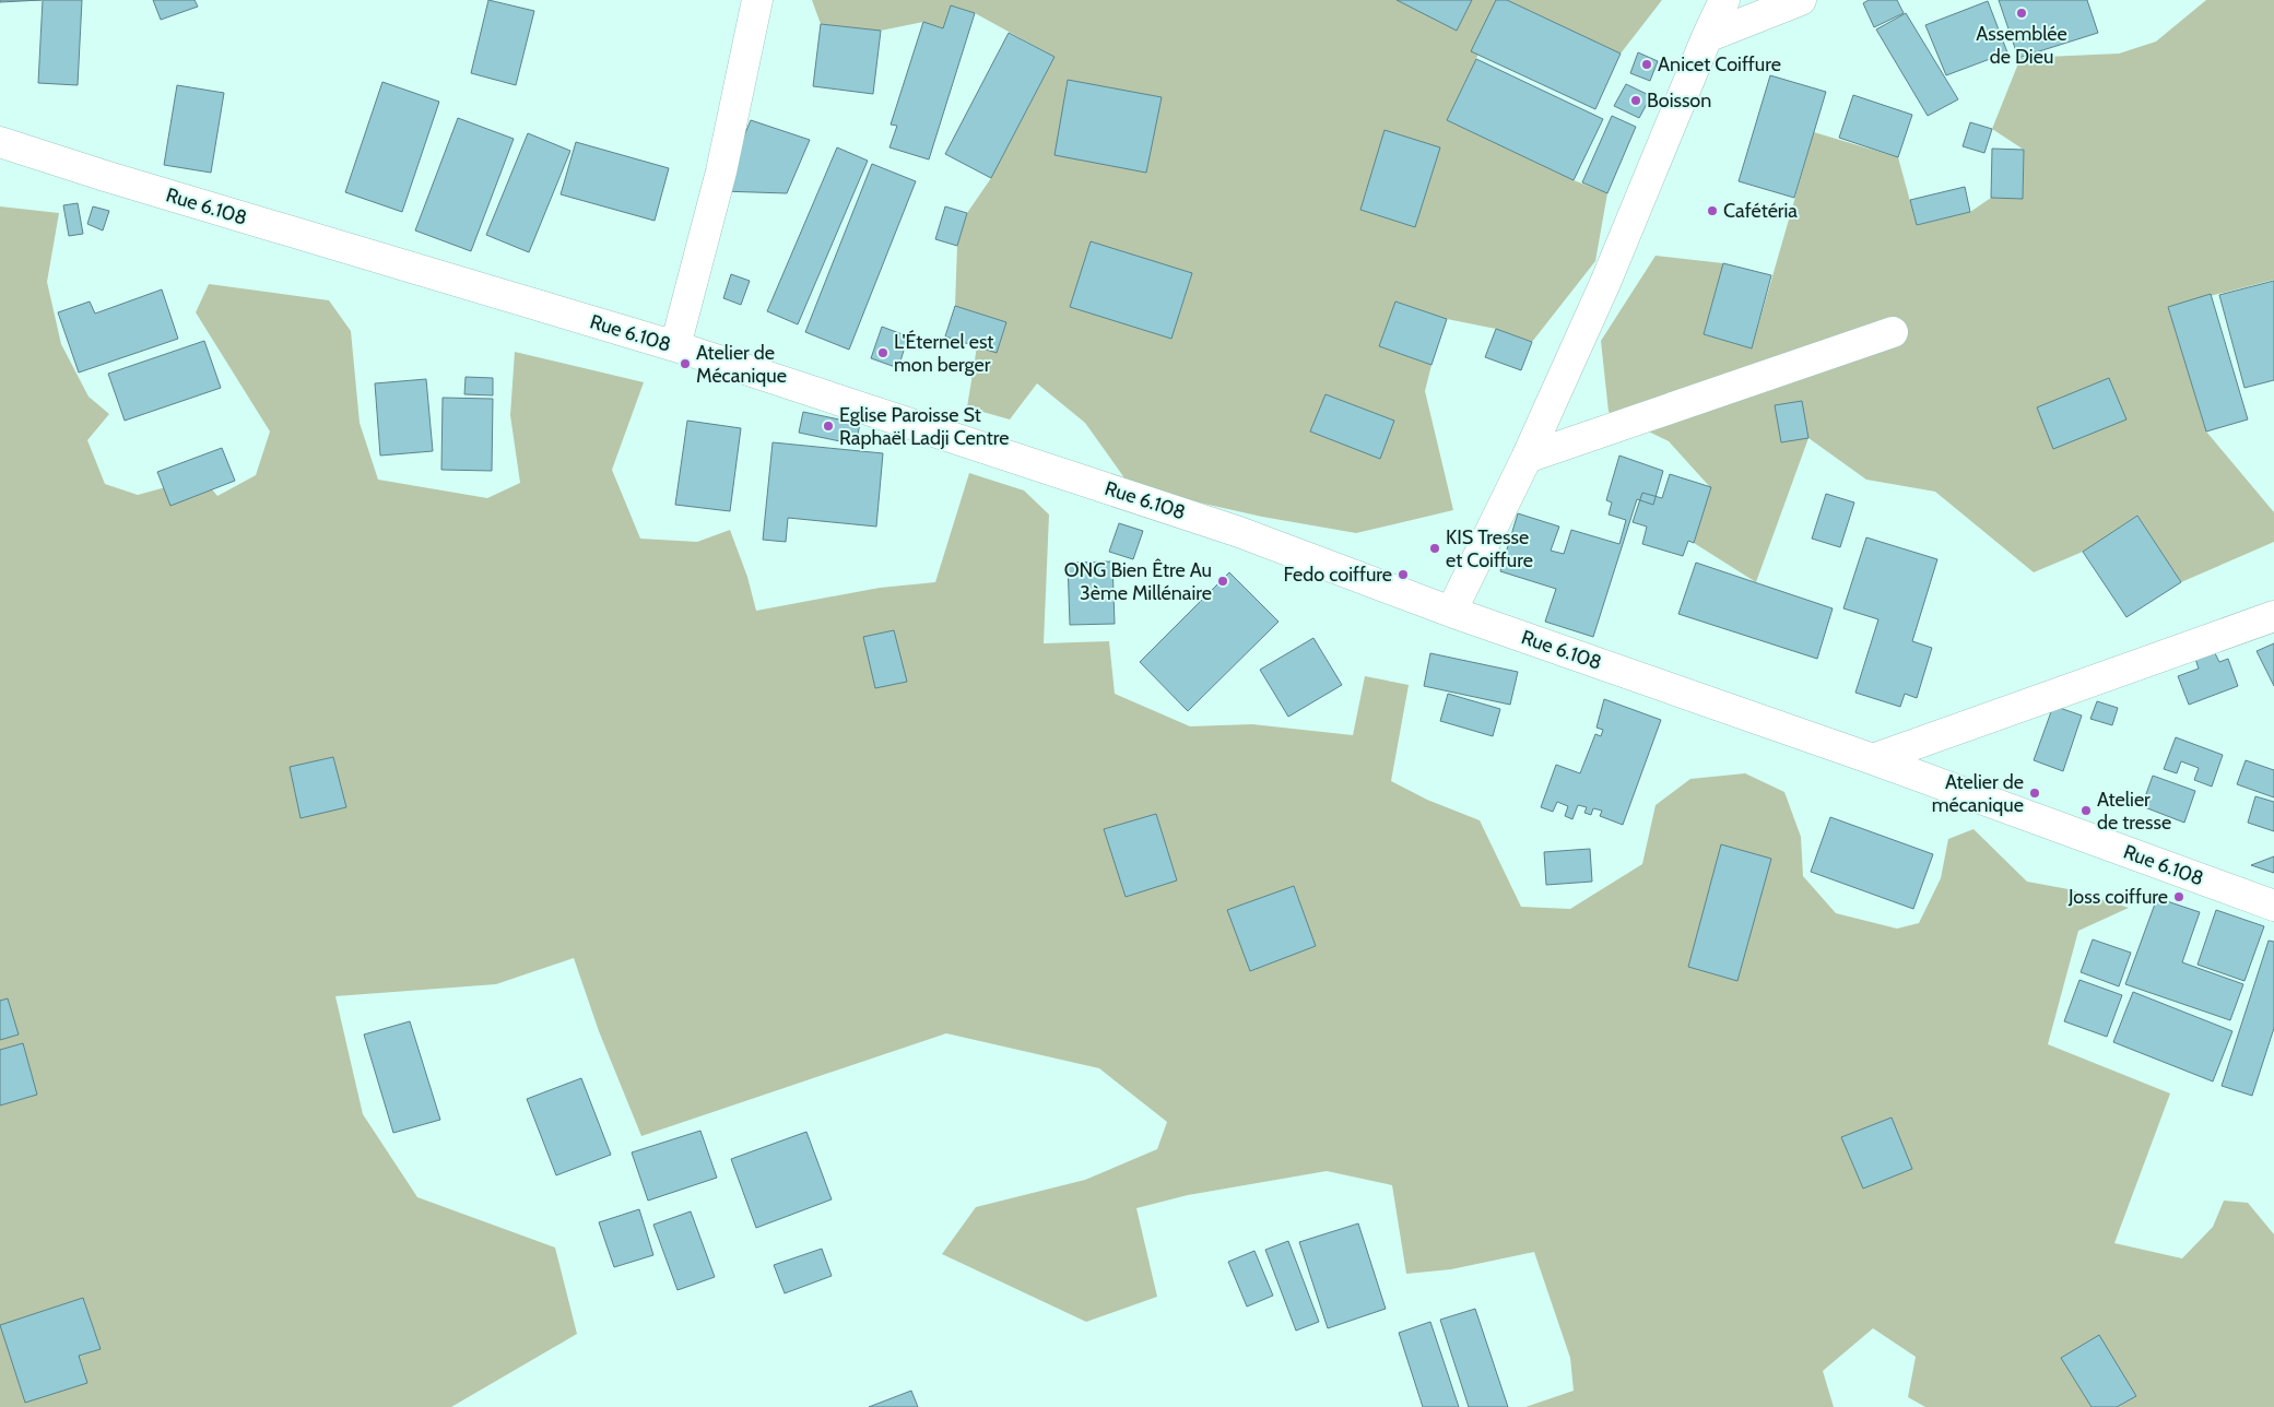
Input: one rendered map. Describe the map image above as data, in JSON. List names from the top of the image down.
{
  "streets": {
    "street": ["Rue 6.108"]
  },
  "places": [
    "Assemblée de Dieu",
    "Anicet Coiffure",
    "Boisson",
    "Cafétéria",
    "L'Éternel est mon berger",
    "Atelier de Mécanique",
    "Eglise Paroisse St Raphaël Ladji Centre",
    "KIS Tresse et Coiffure",
    "Fedo coiffure",
    "ONG Bien Être Au 3ème Millénaire",
    "Atelier de mécanique",
    "Atelier de tresse",
    "Joss coiffure"
  ]
}
